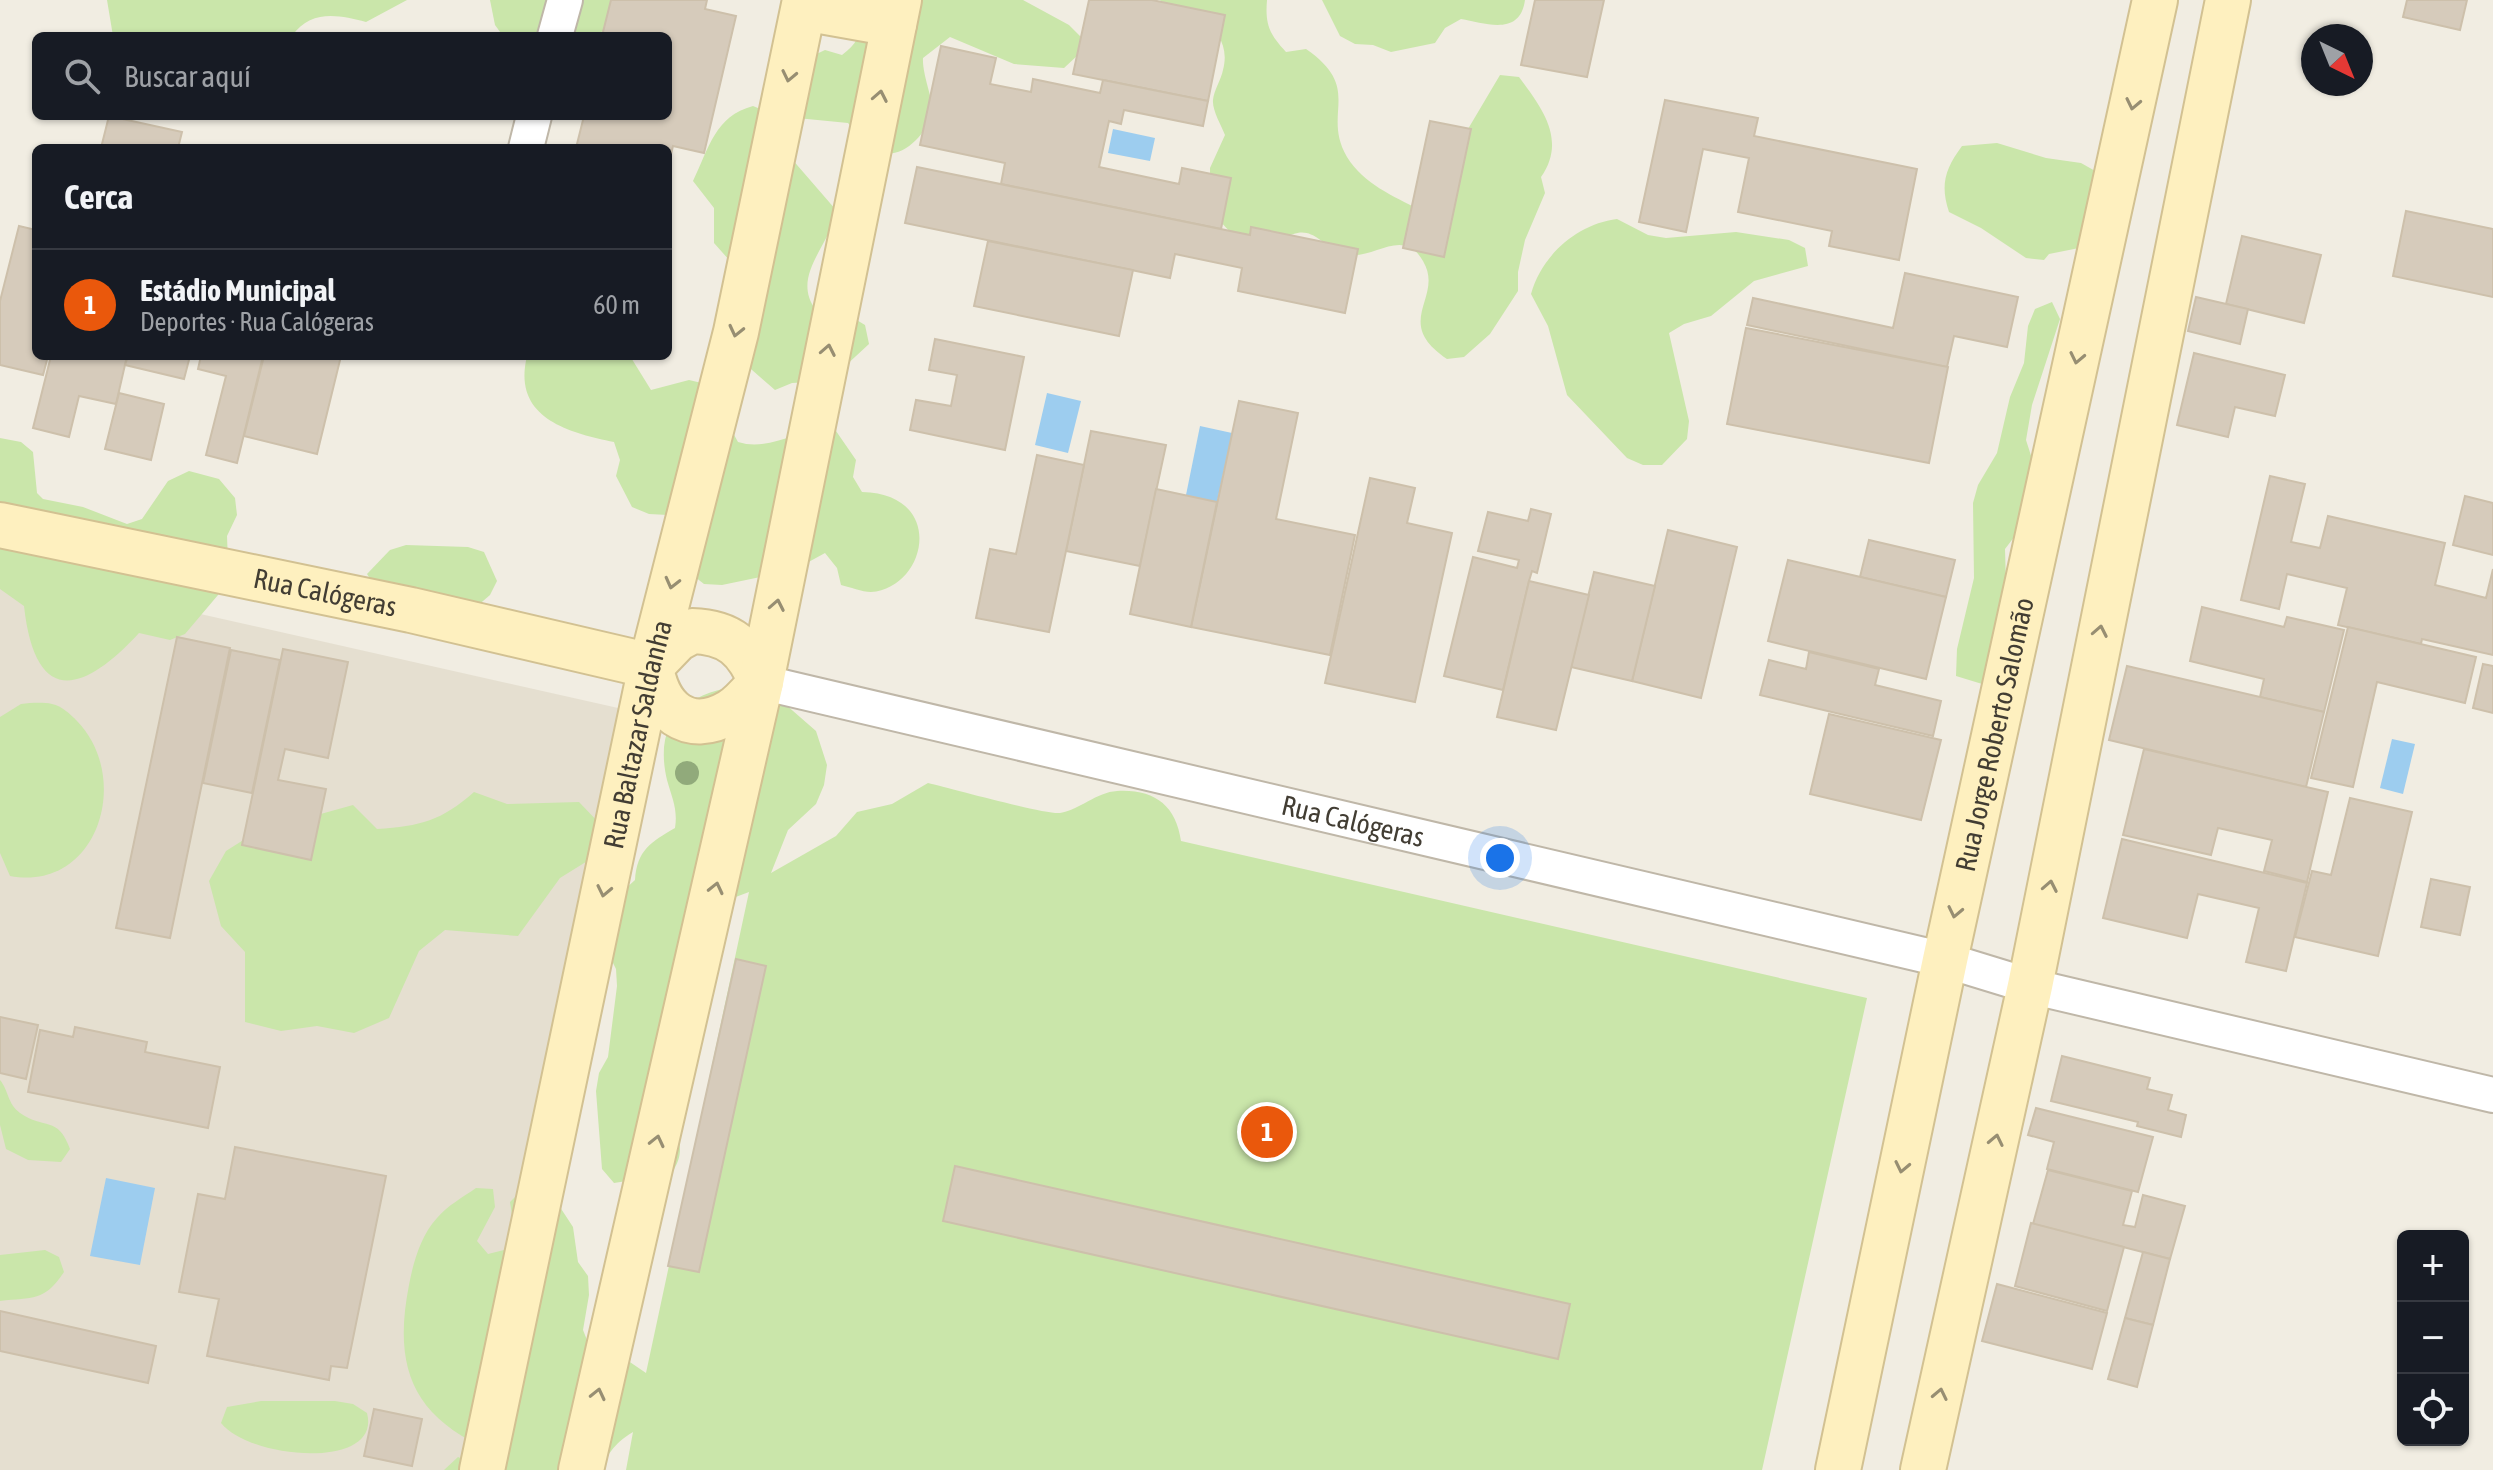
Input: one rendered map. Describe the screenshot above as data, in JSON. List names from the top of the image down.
{
  "streets": {
    "main road": ["Rua Calógeras", "Rua Baltazar Saldanha", "Rua Jorge Roberto Salomão"]
  },
  "crossings": [
    ["Rua Calógeras", "Rua Baltazar Saldanha"],
    ["Rua Calógeras", "Rua Jorge Roberto Salomão"]
  ],
  "north": "bottom right",
  "page": {
    "search": "Buscar aquí",
    "heading": "Cerca",
    "list": [
      {
        "mark": "1",
        "name": "Estádio Municipal",
        "note": "Deportes · Rua Calógeras",
        "value": "60 m"
      }
    ],
    "pins": "1",
    "map_buttons": ["+", "−"]
  }
}
